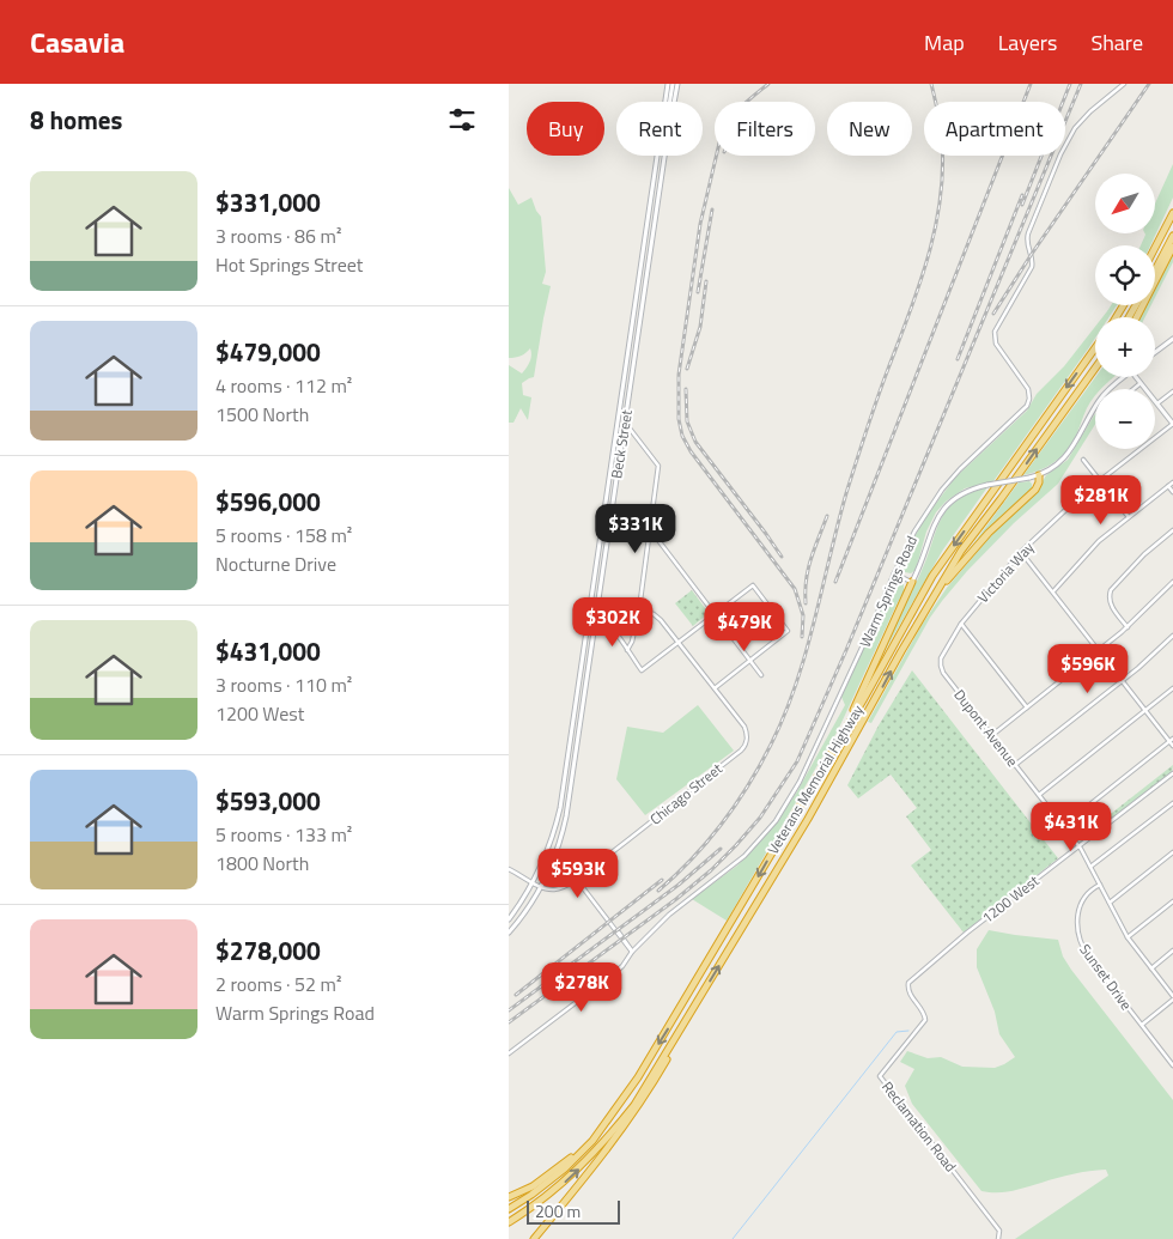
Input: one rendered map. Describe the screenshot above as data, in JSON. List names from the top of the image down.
{
  "streets": {
    "highway": ["Veterans Memorial Highway"],
    "main road": ["Beck Street"],
    "street": [
      "Victoria Way",
      "Warm Springs Road",
      "Dupont Avenue",
      "Chicago Street",
      "1200 West",
      "Sunset Drive",
      "Reclamation Road"
    ]
  },
  "crossings": [
    ["Beck Street", "Chicago Street"],
    ["Victoria Way", "Dupont Avenue"],
    ["Dupont Avenue", "1200 West"],
    ["Dupont Avenue", "Sunset Drive"],
    ["1200 West", "Reclamation Road"]
  ],
  "scale_bar": "200 m",
  "north": "bottom left",
  "page": {
    "header": "Casavia",
    "nav": ["Map", "Layers", "Share"],
    "heading": "8 homes",
    "chip": [
      "Buy",
      "Rent",
      "Filters",
      "New",
      "Apartment"
    ],
    "list": [
      {
        "name": "$331,000",
        "note": "3 rooms · 86 m² · Hot Springs Street"
      },
      {
        "name": "$479,000",
        "note": "4 rooms · 112 m² · 1500 North"
      },
      {
        "name": "$596,000",
        "note": "5 rooms · 158 m² · Nocturne Drive"
      },
      {
        "name": "$431,000",
        "note": "3 rooms · 110 m² · 1200 West"
      },
      {
        "name": "$593,000",
        "note": "5 rooms · 133 m² · 1800 North"
      },
      {
        "name": "$278,000",
        "note": "2 rooms · 52 m² · Warm Springs Road"
      }
    ],
    "map_buttons": ["+", "−"],
    "price": [
      "$281K",
      "$331K",
      "$302K",
      "$479K",
      "$596K",
      "$431K",
      "$593K",
      "$278K"
    ],
    "scale": "200 m"
  }
}
